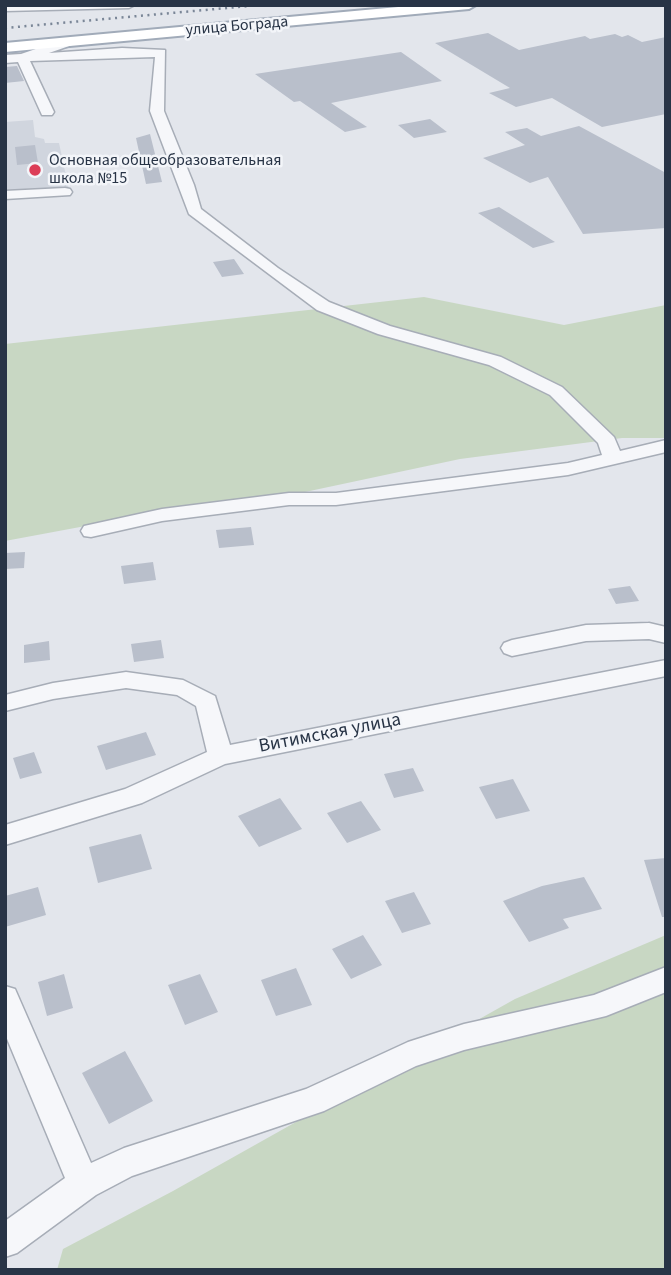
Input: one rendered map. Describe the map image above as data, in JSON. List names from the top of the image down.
{
  "streets": {
    "main road": ["улица Бограда"],
    "street": ["Витимская улица"]
  },
  "places": ["Основная общеобразовательная школа №15"]
}
